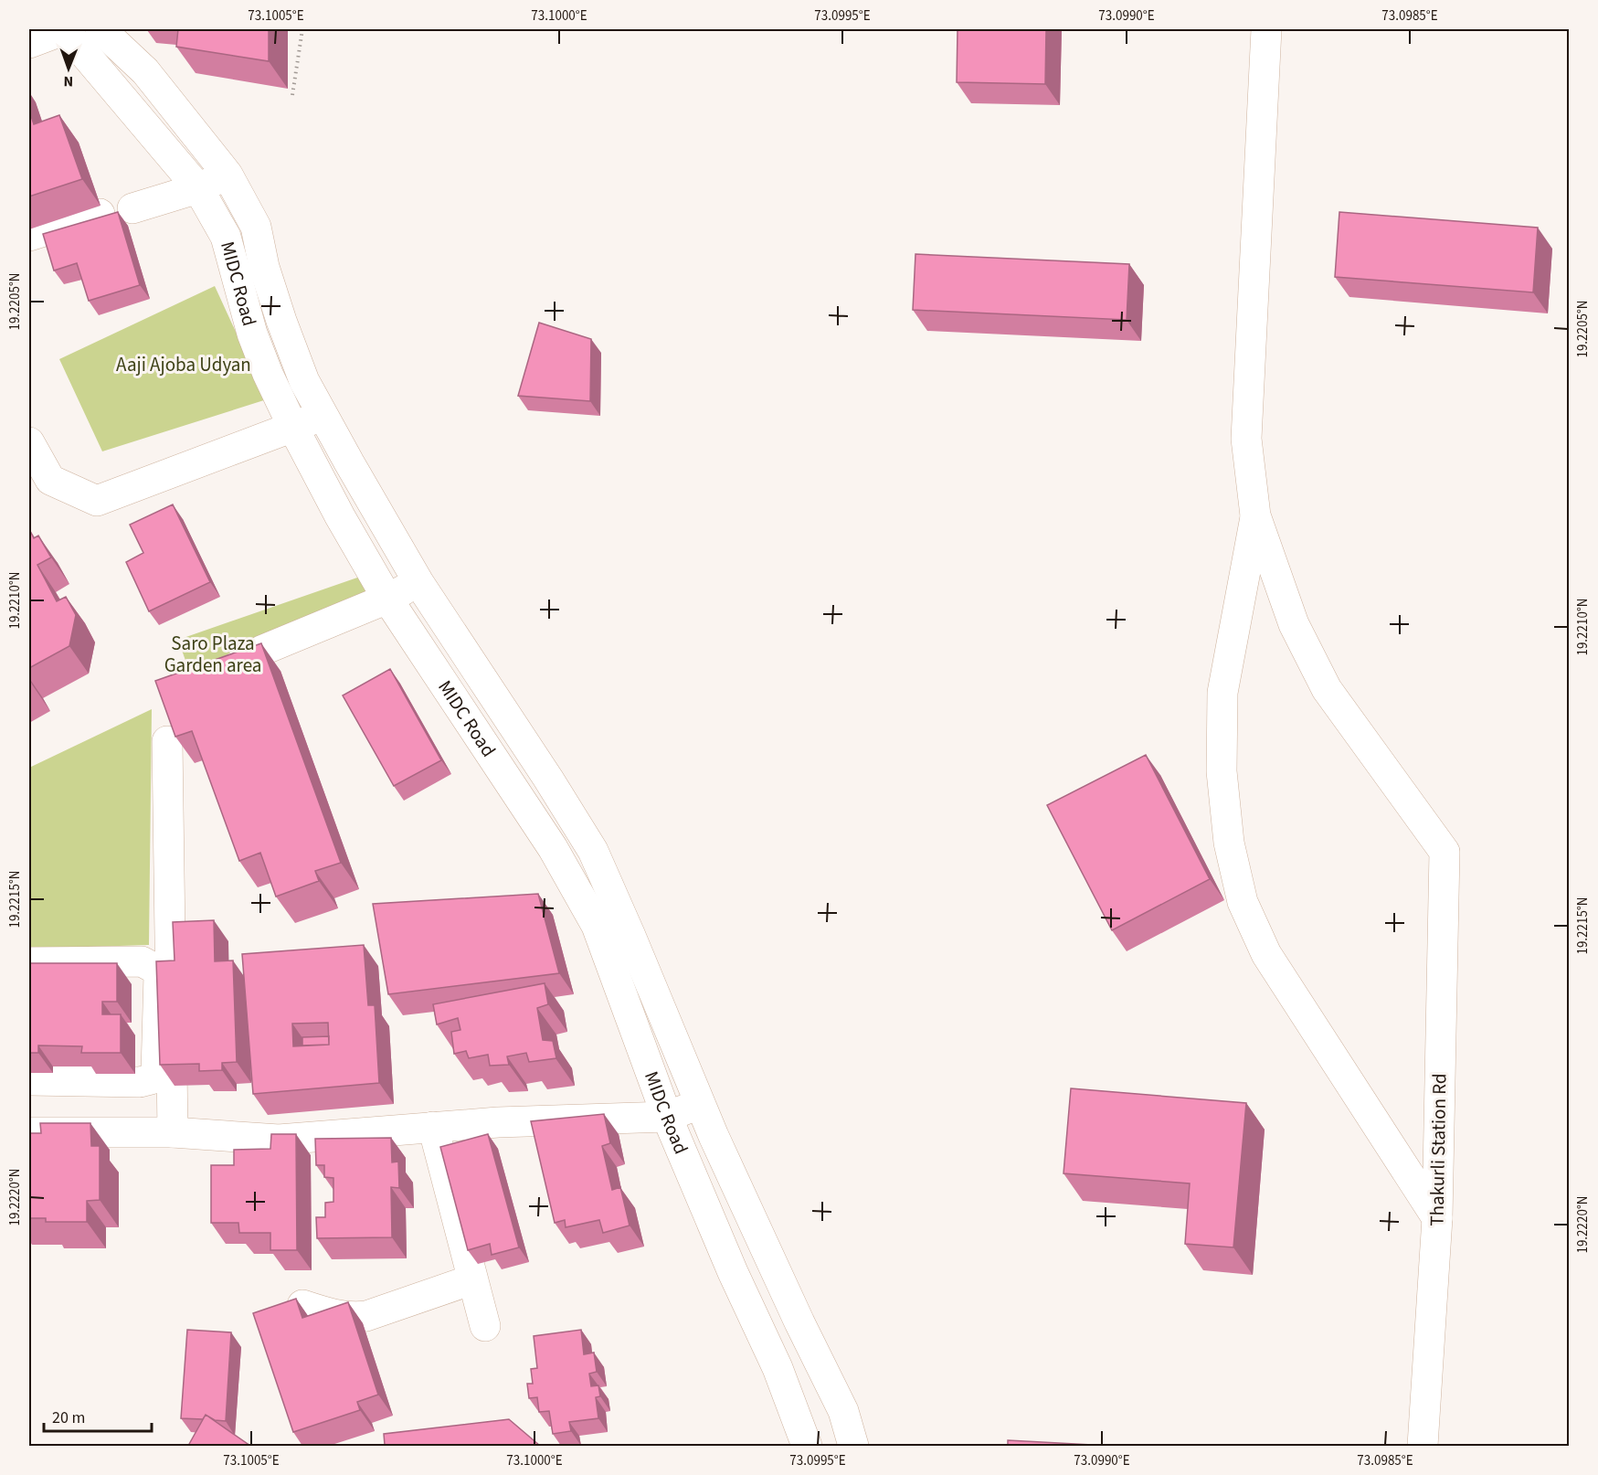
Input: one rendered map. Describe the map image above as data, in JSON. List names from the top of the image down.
{
  "streets": {
    "street": ["MIDC Road", "Thakurli Station Rd"]
  },
  "parks": ["Aaji Ajoba Udyan", "Saro Plaza Garden area"],
  "scale_bar": "20 m",
  "north": "bottom",
  "coordinates": [
    "73.1005°E",
    "73.1000°E",
    "73.0995°E",
    "73.0990°E",
    "73.0985°E",
    "19.2205°N",
    "19.2210°N",
    "19.2215°N",
    "19.2220°N"
  ]
}
